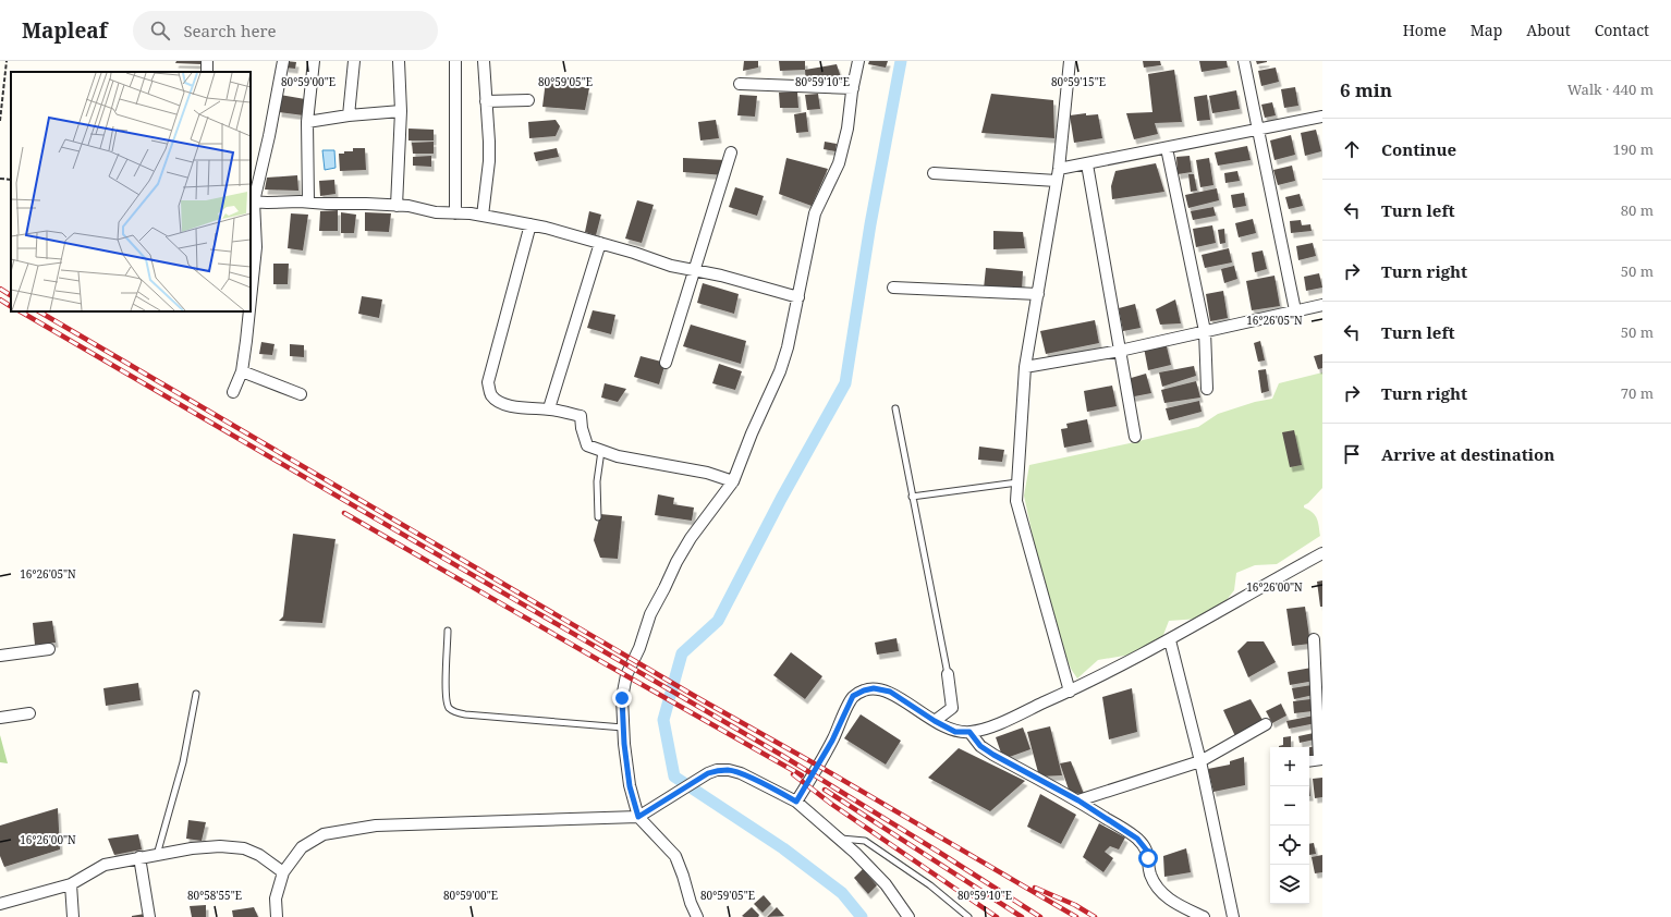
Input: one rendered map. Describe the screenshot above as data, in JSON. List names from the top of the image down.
{
  "page": {
    "header": "Mapleaf",
    "search": "Search here",
    "nav": [
      "Home",
      "Map",
      "About",
      "Contact"
    ],
    "heading": ["6 min", "Walk · 440 m"],
    "list": [
      ["Continue", "190 m"],
      ["Turn left", "80 m"],
      ["Turn right", "50 m"],
      ["Turn left", "50 m"],
      ["Turn right", "70 m"],
      "Arrive at destination"
    ],
    "map_buttons": ["+", "−"]
  },
  "coordinates": [
    "80°59'00\"E",
    "80°59'05\"E",
    "80°59'10\"E",
    "80°59'15\"E",
    "16°26'05\"N",
    "16°26'00\"N",
    "80°58'55\"E"
  ]
}
